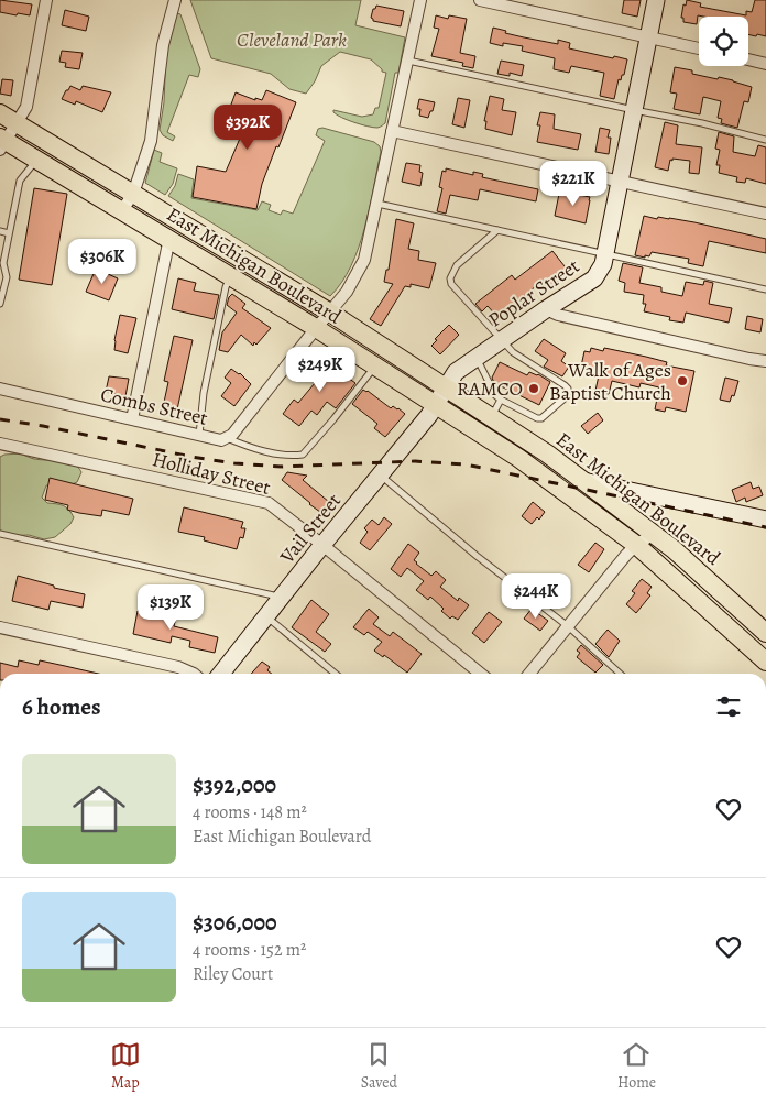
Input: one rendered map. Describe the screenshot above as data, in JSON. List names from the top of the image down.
{
  "streets": {
    "main road": ["East Michigan Boulevard"],
    "street": [
      "Poplar Street",
      "Combs Street",
      "Holliday Street",
      "Vail Street"
    ]
  },
  "crossings": [
    ["East Michigan Boulevard", "Poplar Street"],
    ["East Michigan Boulevard", "Combs Street"],
    ["East Michigan Boulevard", "Vail Street"],
    ["Poplar Street", "Vail Street"],
    ["Holliday Street", "Vail Street"]
  ],
  "parks": ["Cleveland Park"],
  "places": ["Walk of Ages Baptist Church", "RAMCO"],
  "page": {
    "price": [
      "$392K",
      "$221K",
      "$306K",
      "$249K",
      "$244K",
      "$139K"
    ],
    "heading": "6 homes",
    "list": [
      {
        "name": "$392,000",
        "note": "4 rooms · 148 m² · East Michigan Boulevard"
      },
      {
        "name": "$306,000",
        "note": "4 rooms · 152 m² · Riley Court"
      }
    ],
    "tabs": ["Map", "Saved", "Home"]
  }
}
